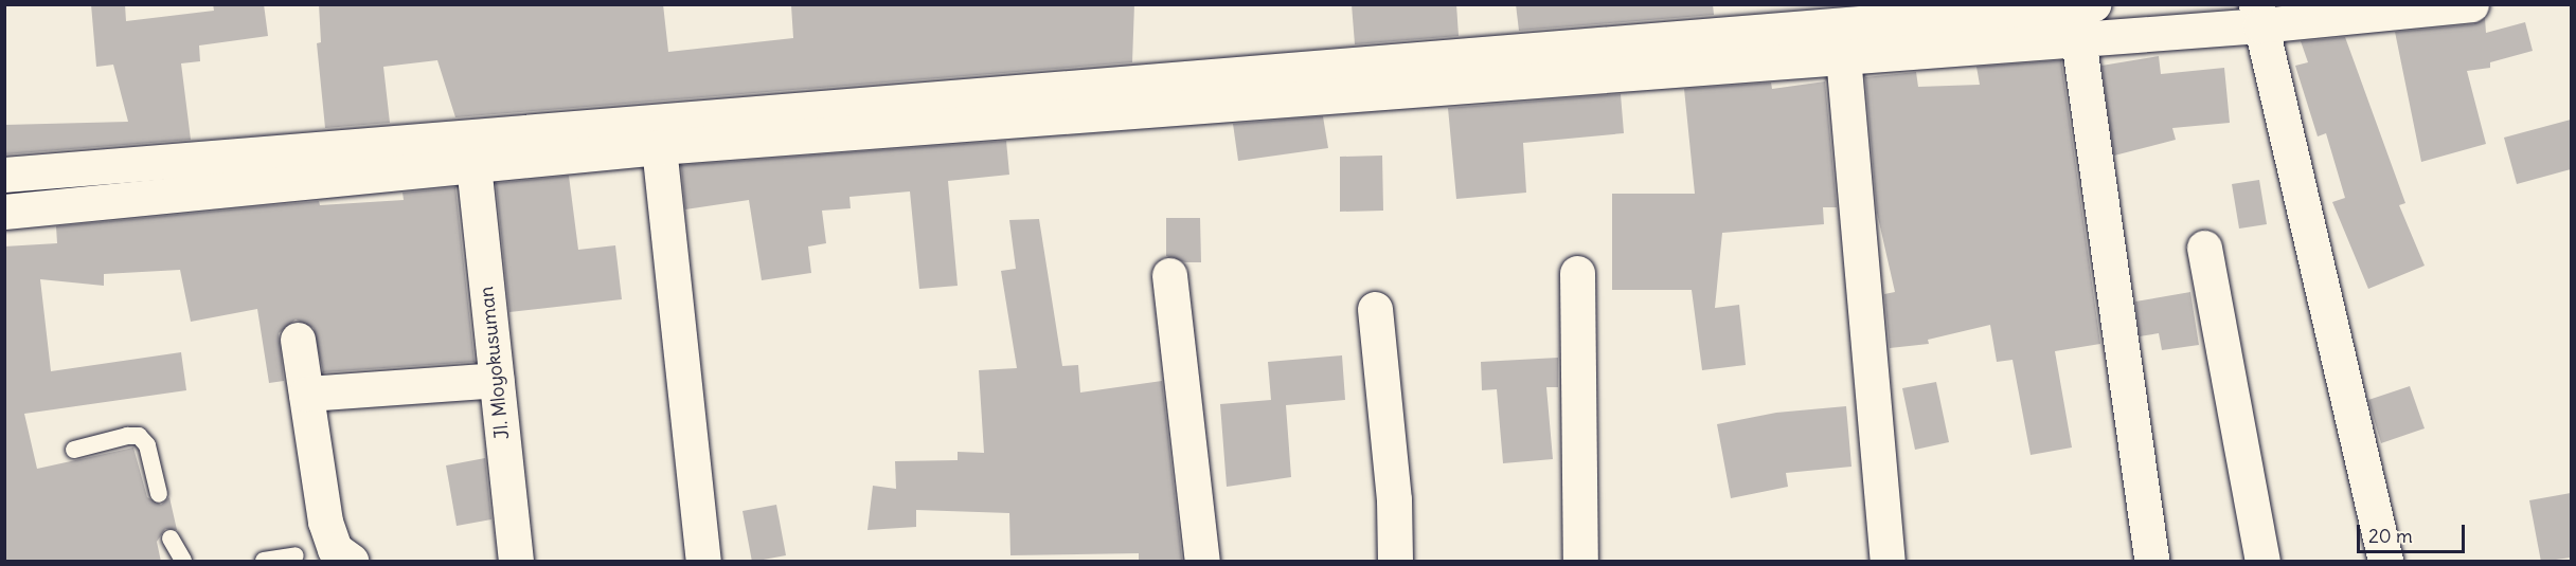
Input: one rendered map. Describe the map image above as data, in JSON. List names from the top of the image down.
{
  "streets": {
    "street": ["Jl. Mloyokusuman"]
  },
  "scale_bar": "20 m"
}
